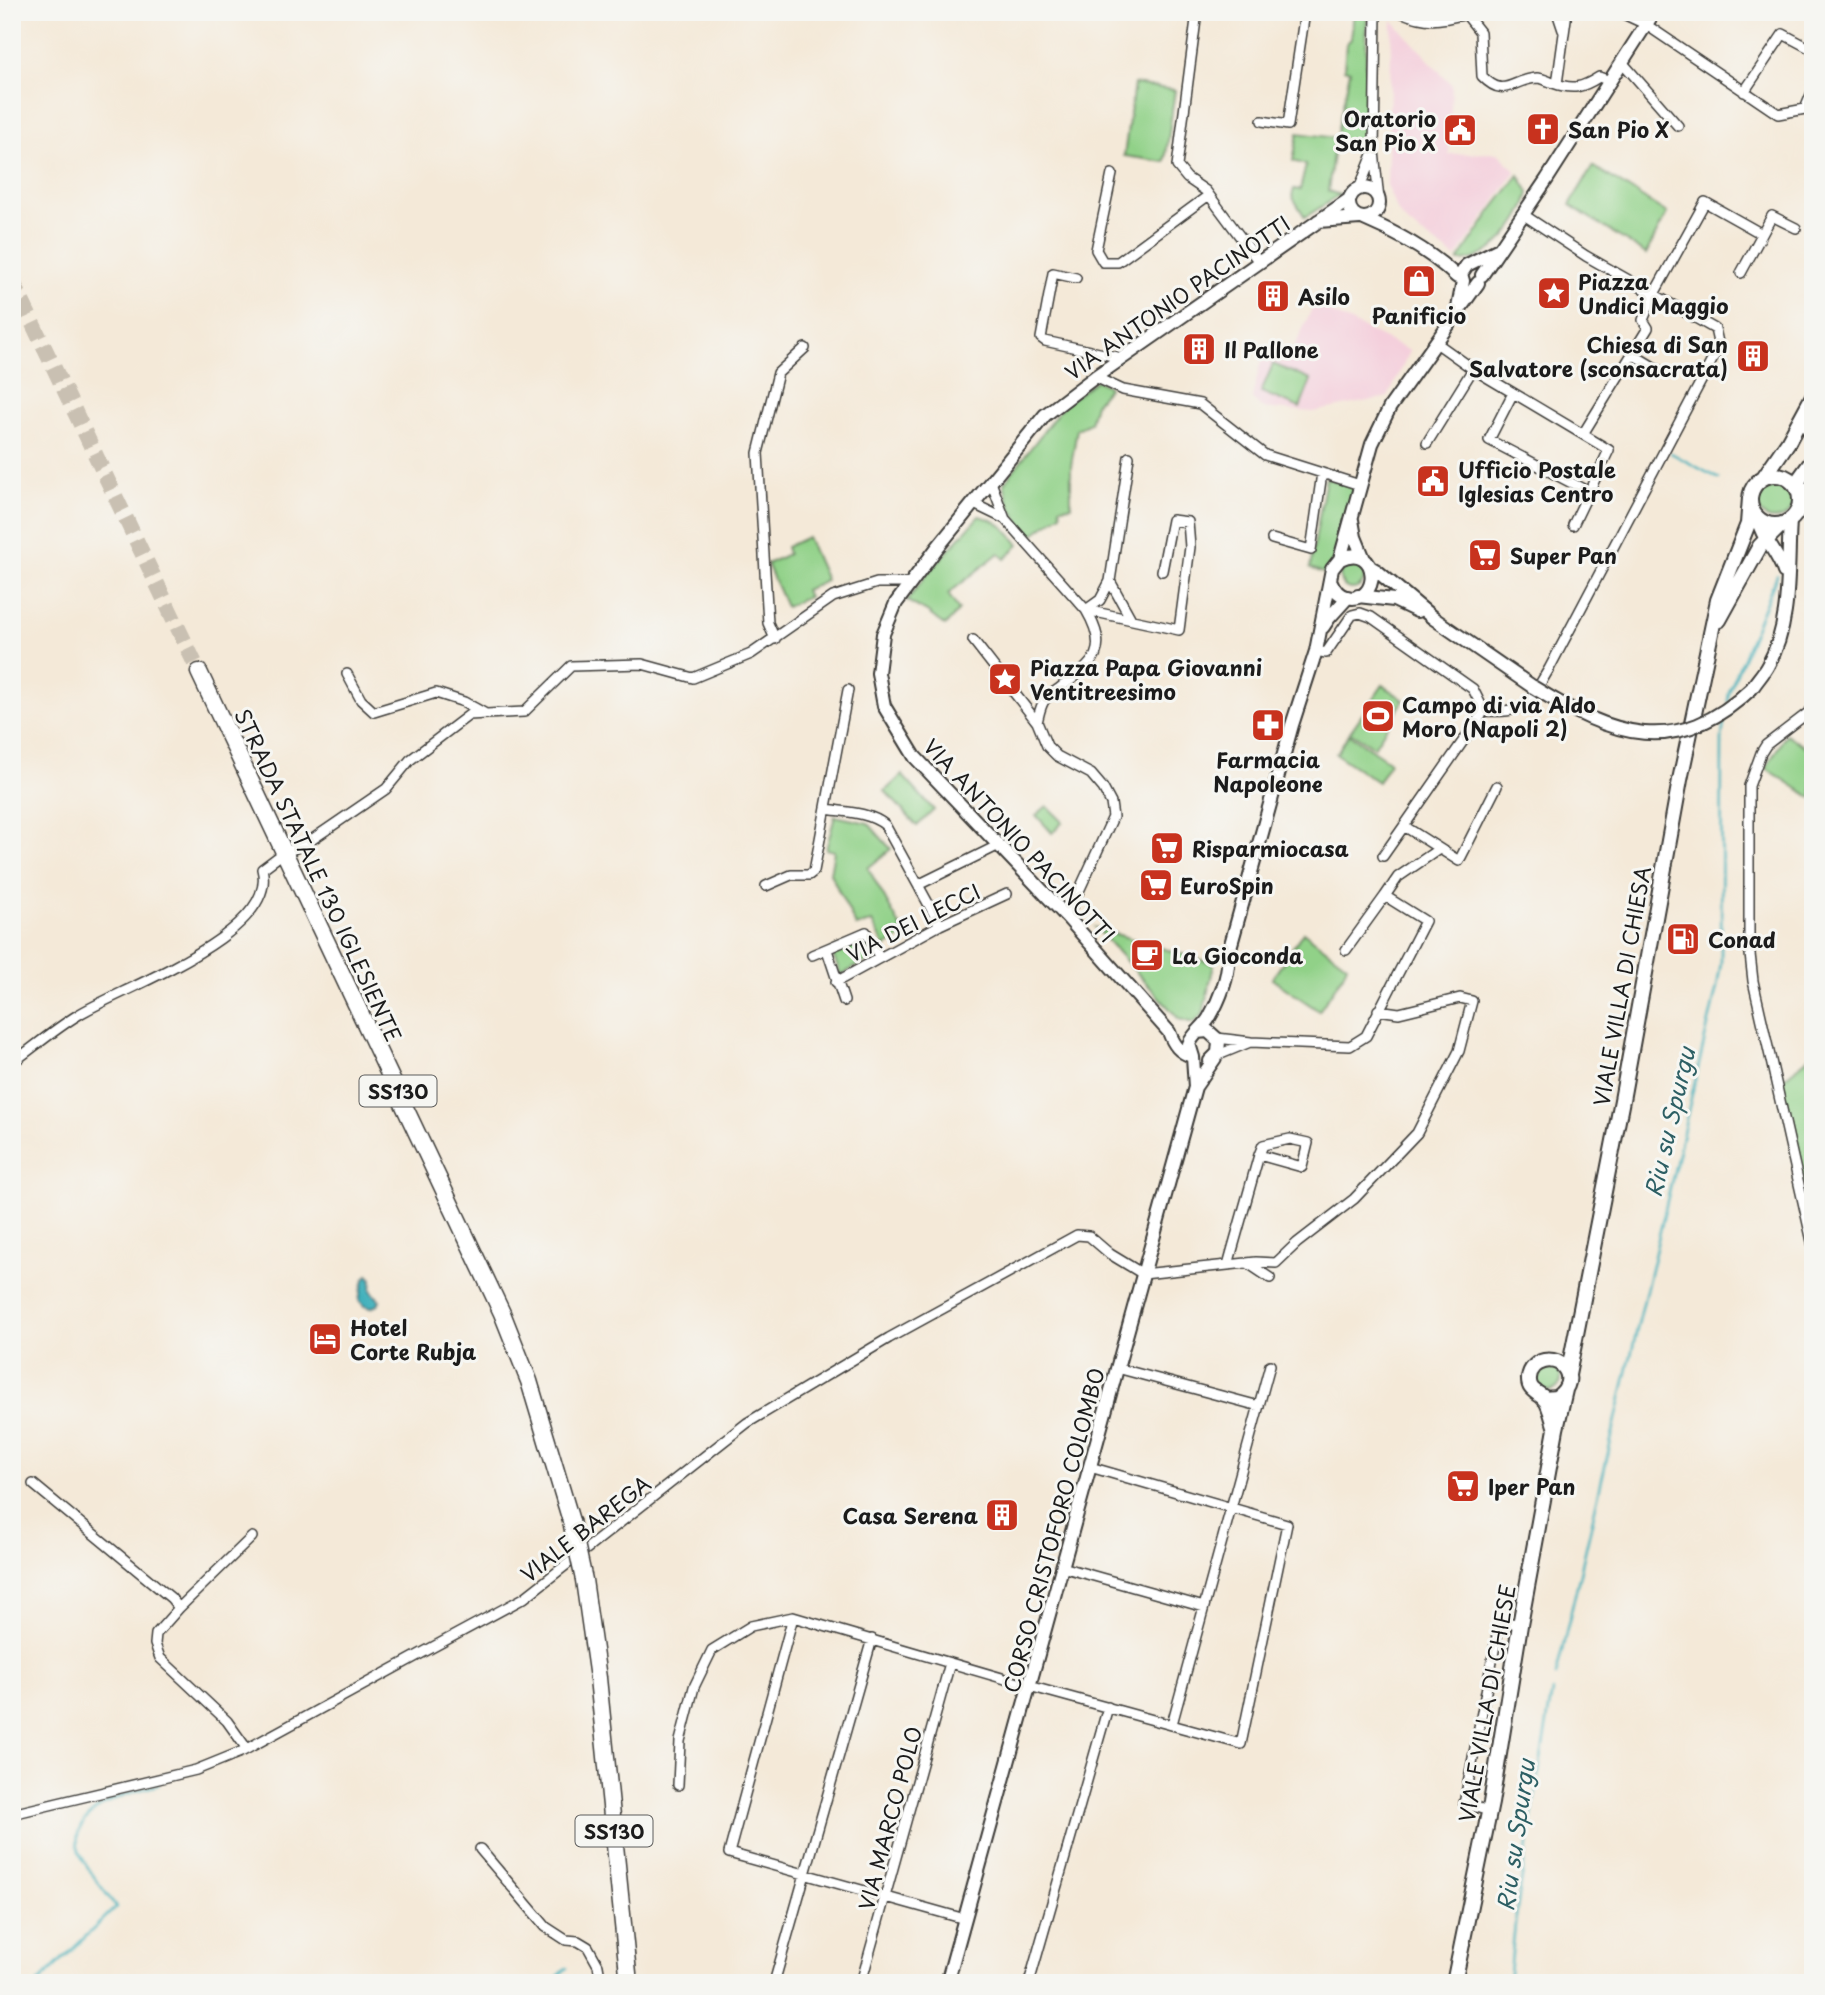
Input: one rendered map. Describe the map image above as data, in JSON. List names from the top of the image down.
{
  "streets": {
    "highway": ["STRADA STATALE 130 IGLESIENTE", "SS130"],
    "main road": ["VIALE VILLA DI CHIESA", "VIALE VILLA DI CHIESE"],
    "street": [
      "VIA ANTONIO PACINOTTI",
      "VIA DEI LECCI",
      "VIALE BAREGA",
      "CORSO CRISTOFORO COLOMBO",
      "VIA MARCO POLO"
    ]
  },
  "crossings": [
    ["VIA ANTONIO PACINOTTI", "CORSO CRISTOFORO COLOMBO"],
    ["VIALE VILLA DI CHIESA", "VIALE VILLA DI CHIESE"],
    ["VIALE BAREGA", "CORSO CRISTOFORO COLOMBO"]
  ],
  "water": ["Riu su Spurgu"],
  "places": {
    "church": ["San Pio X"],
    "public building": ["Oratorio San Pio X", "Ufficio Postale Iglesias Centro"],
    "shop": ["Panificio"],
    "place": ["Piazza Undici Maggio", "Piazza Papa Giovanni Ventitreesimo"],
    "building": [
      "Asilo",
      "Il Pallone",
      "Chiesa di San Salvatore (sconsacrata)",
      "Casa Serena"
    ],
    "supermarket": [
      "Super Pan",
      "Risparmiocasa",
      "EuroSpin",
      "Iper Pan"
    ],
    "sports": ["Campo di via Aldo Moro (Napoli 2)"],
    "pharmacy": ["Farmacia Napoleone"],
    "fuel station": ["Conad"],
    "cafe": ["La Gioconda"],
    "hotel": ["Hotel Corte Rubja"]
  }
}
